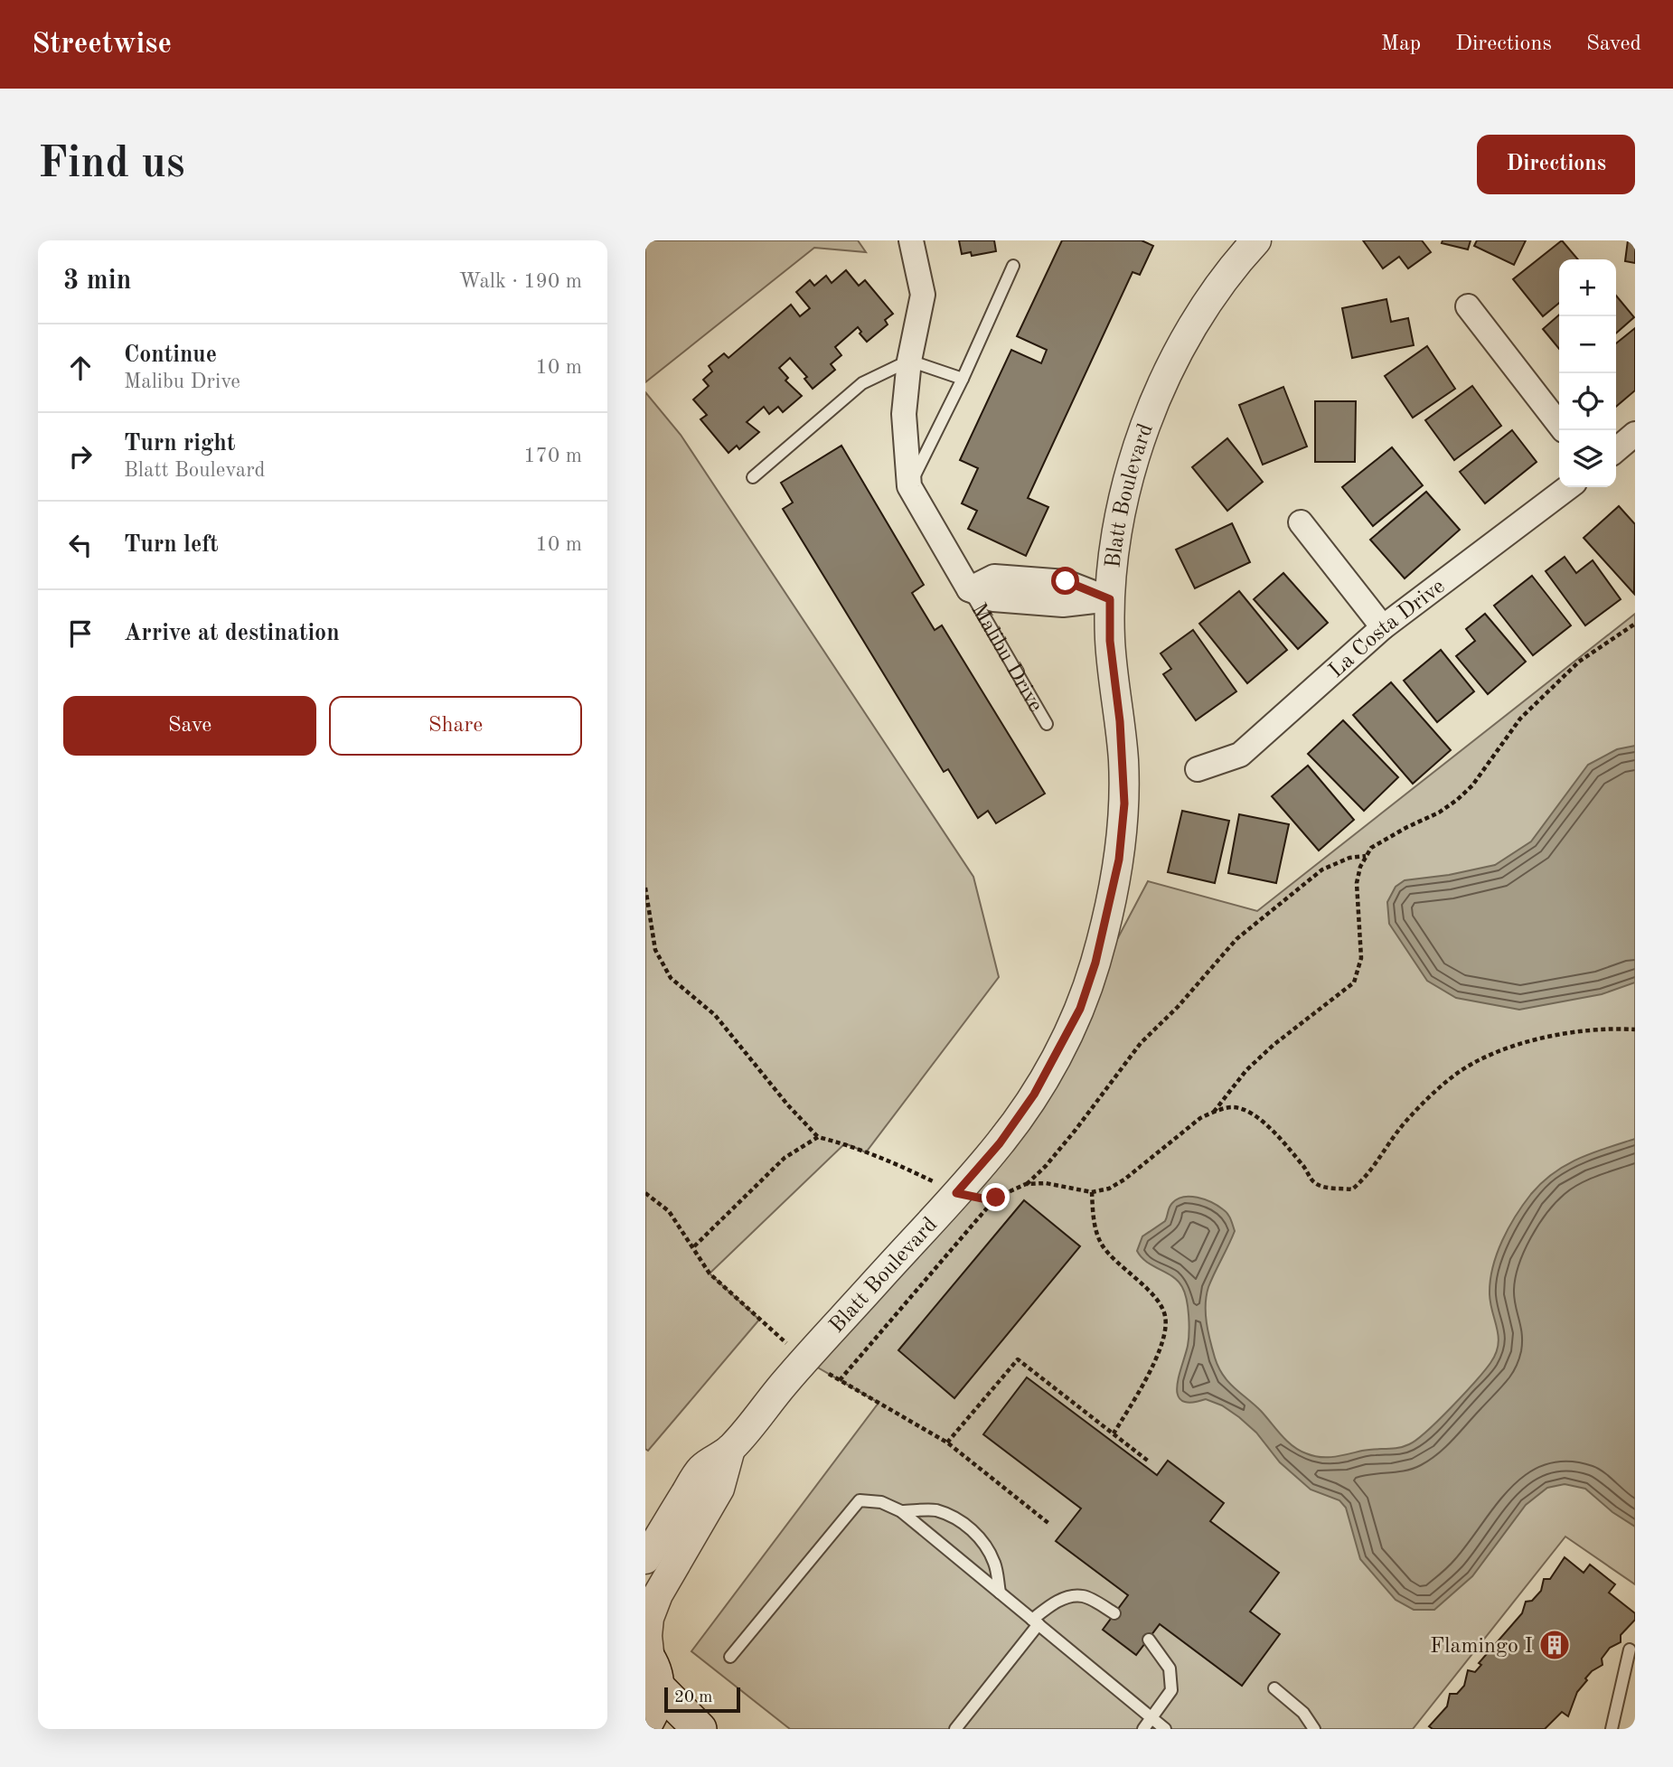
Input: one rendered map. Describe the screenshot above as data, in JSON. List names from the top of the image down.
{
  "streets": {
    "street": ["Blatt Boulevard", "La Costa Drive", "Malibu Drive"]
  },
  "crossings": [
    ["Blatt Boulevard", "Malibu Drive"]
  ],
  "places": {
    "building": ["Flamingo I"]
  },
  "scale_bar": "20 m",
  "page": {
    "header": "Streetwise",
    "nav": ["Map", "Directions", "Saved"],
    "buttons": [
      "Directions",
      ["Save", "Share"]
    ],
    "title": "Find us",
    "heading": ["3 min", "Walk · 190 m"],
    "map_buttons": ["+", "−"],
    "list": [
      ["Continue", "Malibu Drive", "10 m"],
      ["Turn right", "Blatt Boulevard", "170 m"],
      ["Turn left", "10 m"],
      "Arrive at destination"
    ],
    "scale": "20 m"
  }
}
